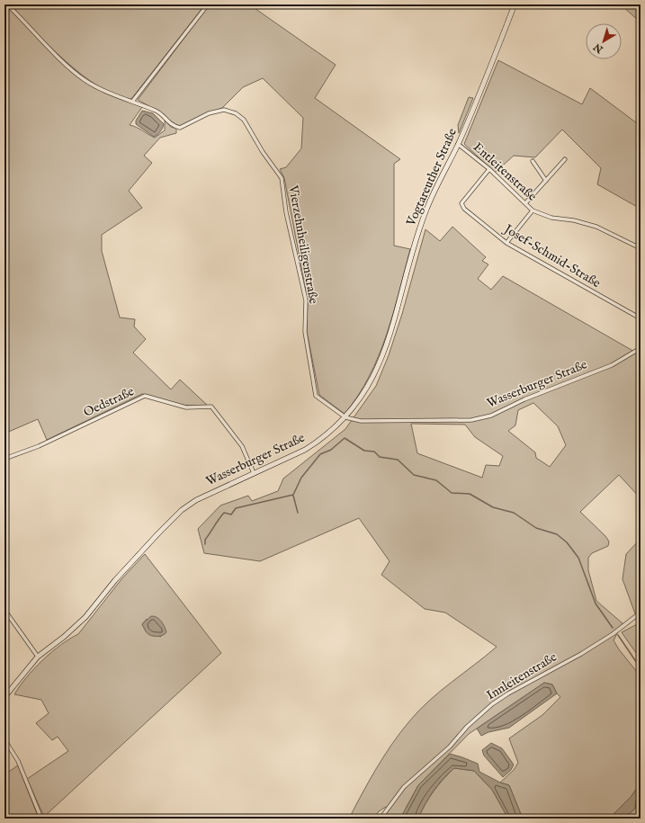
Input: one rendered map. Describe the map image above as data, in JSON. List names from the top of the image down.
{
  "streets": {
    "main road": ["Vogtareuther Straße", "Wasserburger Straße"],
    "street": [
      "Entleitenstraße",
      "Vierzehnheiligenstraße",
      "Josef-Schmid-Straße",
      "Oedstraße",
      "Innleitenstraße"
    ]
  },
  "crossings": [
    ["Entleitenstraße", "Vogtareuther Straße"],
    ["Entleitenstraße", "Josef-Schmid-Straße"],
    ["Vogtareuther Straße", "Vierzehnheiligenstraße"],
    ["Vogtareuther Straße", "Wasserburger Straße"],
    ["Vierzehnheiligenstraße", "Wasserburger Straße"],
    ["Wasserburger Straße", "Oedstraße"]
  ],
  "north": "bottom left"
}
